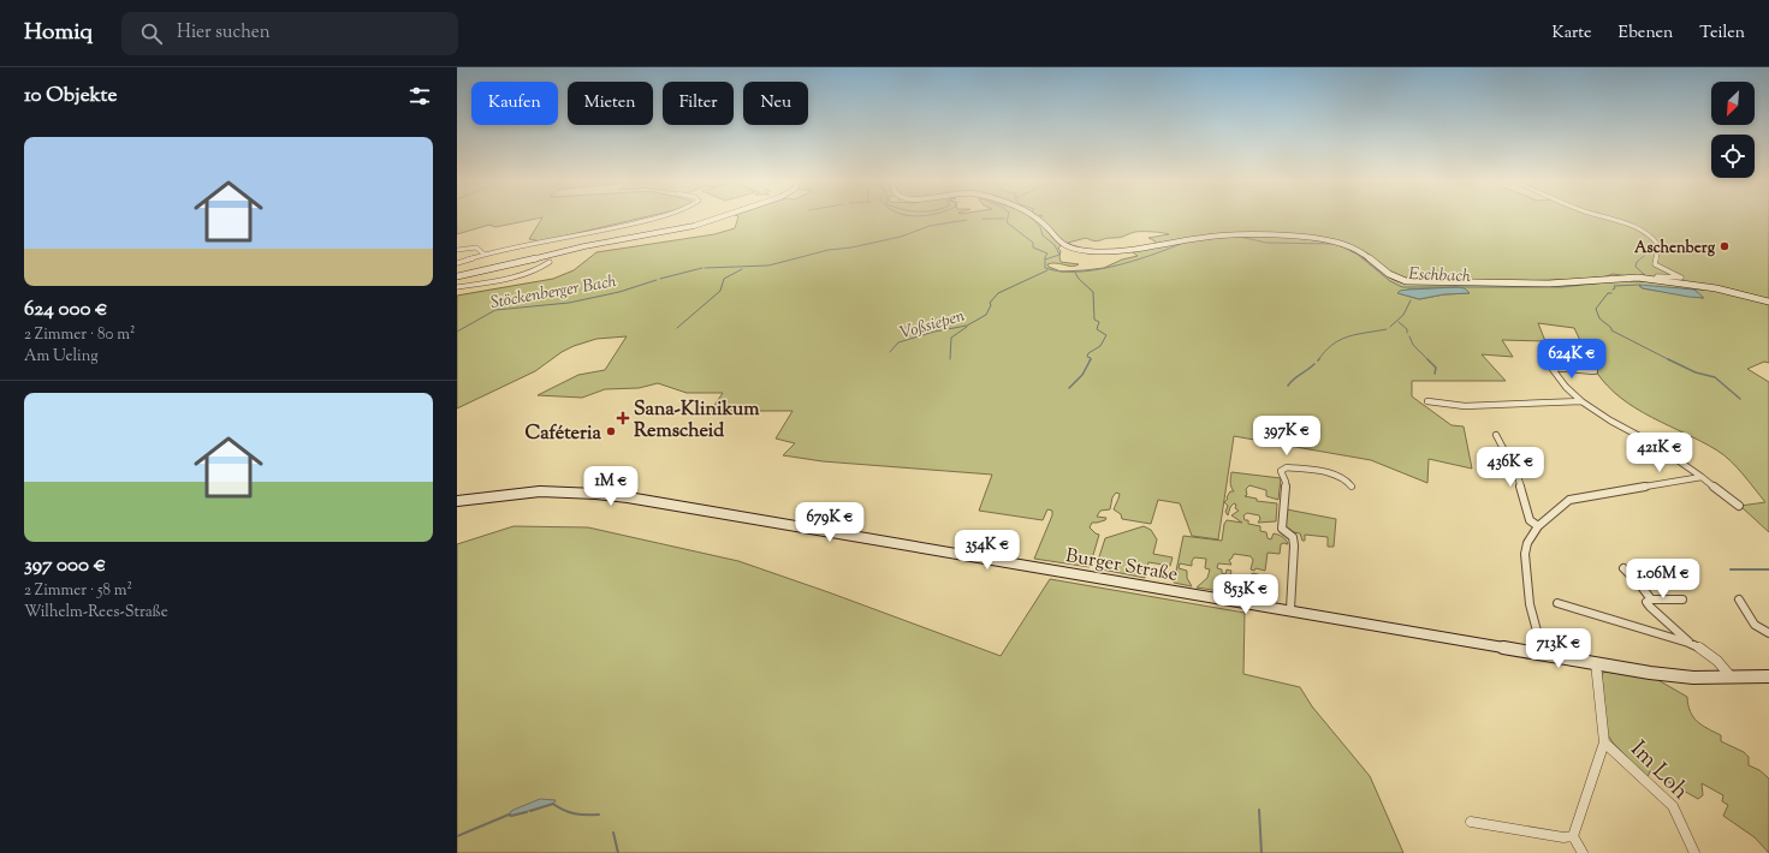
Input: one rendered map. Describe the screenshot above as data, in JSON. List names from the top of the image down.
{
  "streets": {
    "main road": ["Burger Straße"],
    "street": ["Im Loh"]
  },
  "crossings": [
    ["Burger Straße", "Im Loh"]
  ],
  "water": ["Eschbach", "Stöckenberger Bach", "Voßsiepen"],
  "places": {
    "other": ["Aschenberg", "Caféteria"],
    "health": ["Sana-Klinikum Remscheid"]
  },
  "north": "bottom left",
  "page": {
    "header": "Homiq",
    "search": "Hier suchen",
    "nav": ["Karte", "Ebenen", "Teilen"],
    "heading": "10 Objekte",
    "chip": [
      "Kaufen",
      "Mieten",
      "Filter",
      "Neu"
    ],
    "list": [
      {
        "name": "624 000 €",
        "note": "2 Zimmer · 80 m² · Am Ueling"
      },
      {
        "name": "397 000 €",
        "note": "2 Zimmer · 58 m² · Wilhelm-Rees-Straße"
      }
    ],
    "price": [
      "624K €",
      "397K €",
      "421K €",
      "436K €",
      "1M €",
      "679K €",
      "354K €",
      "1.06M €",
      "853K €",
      "713K €"
    ]
  }
}
